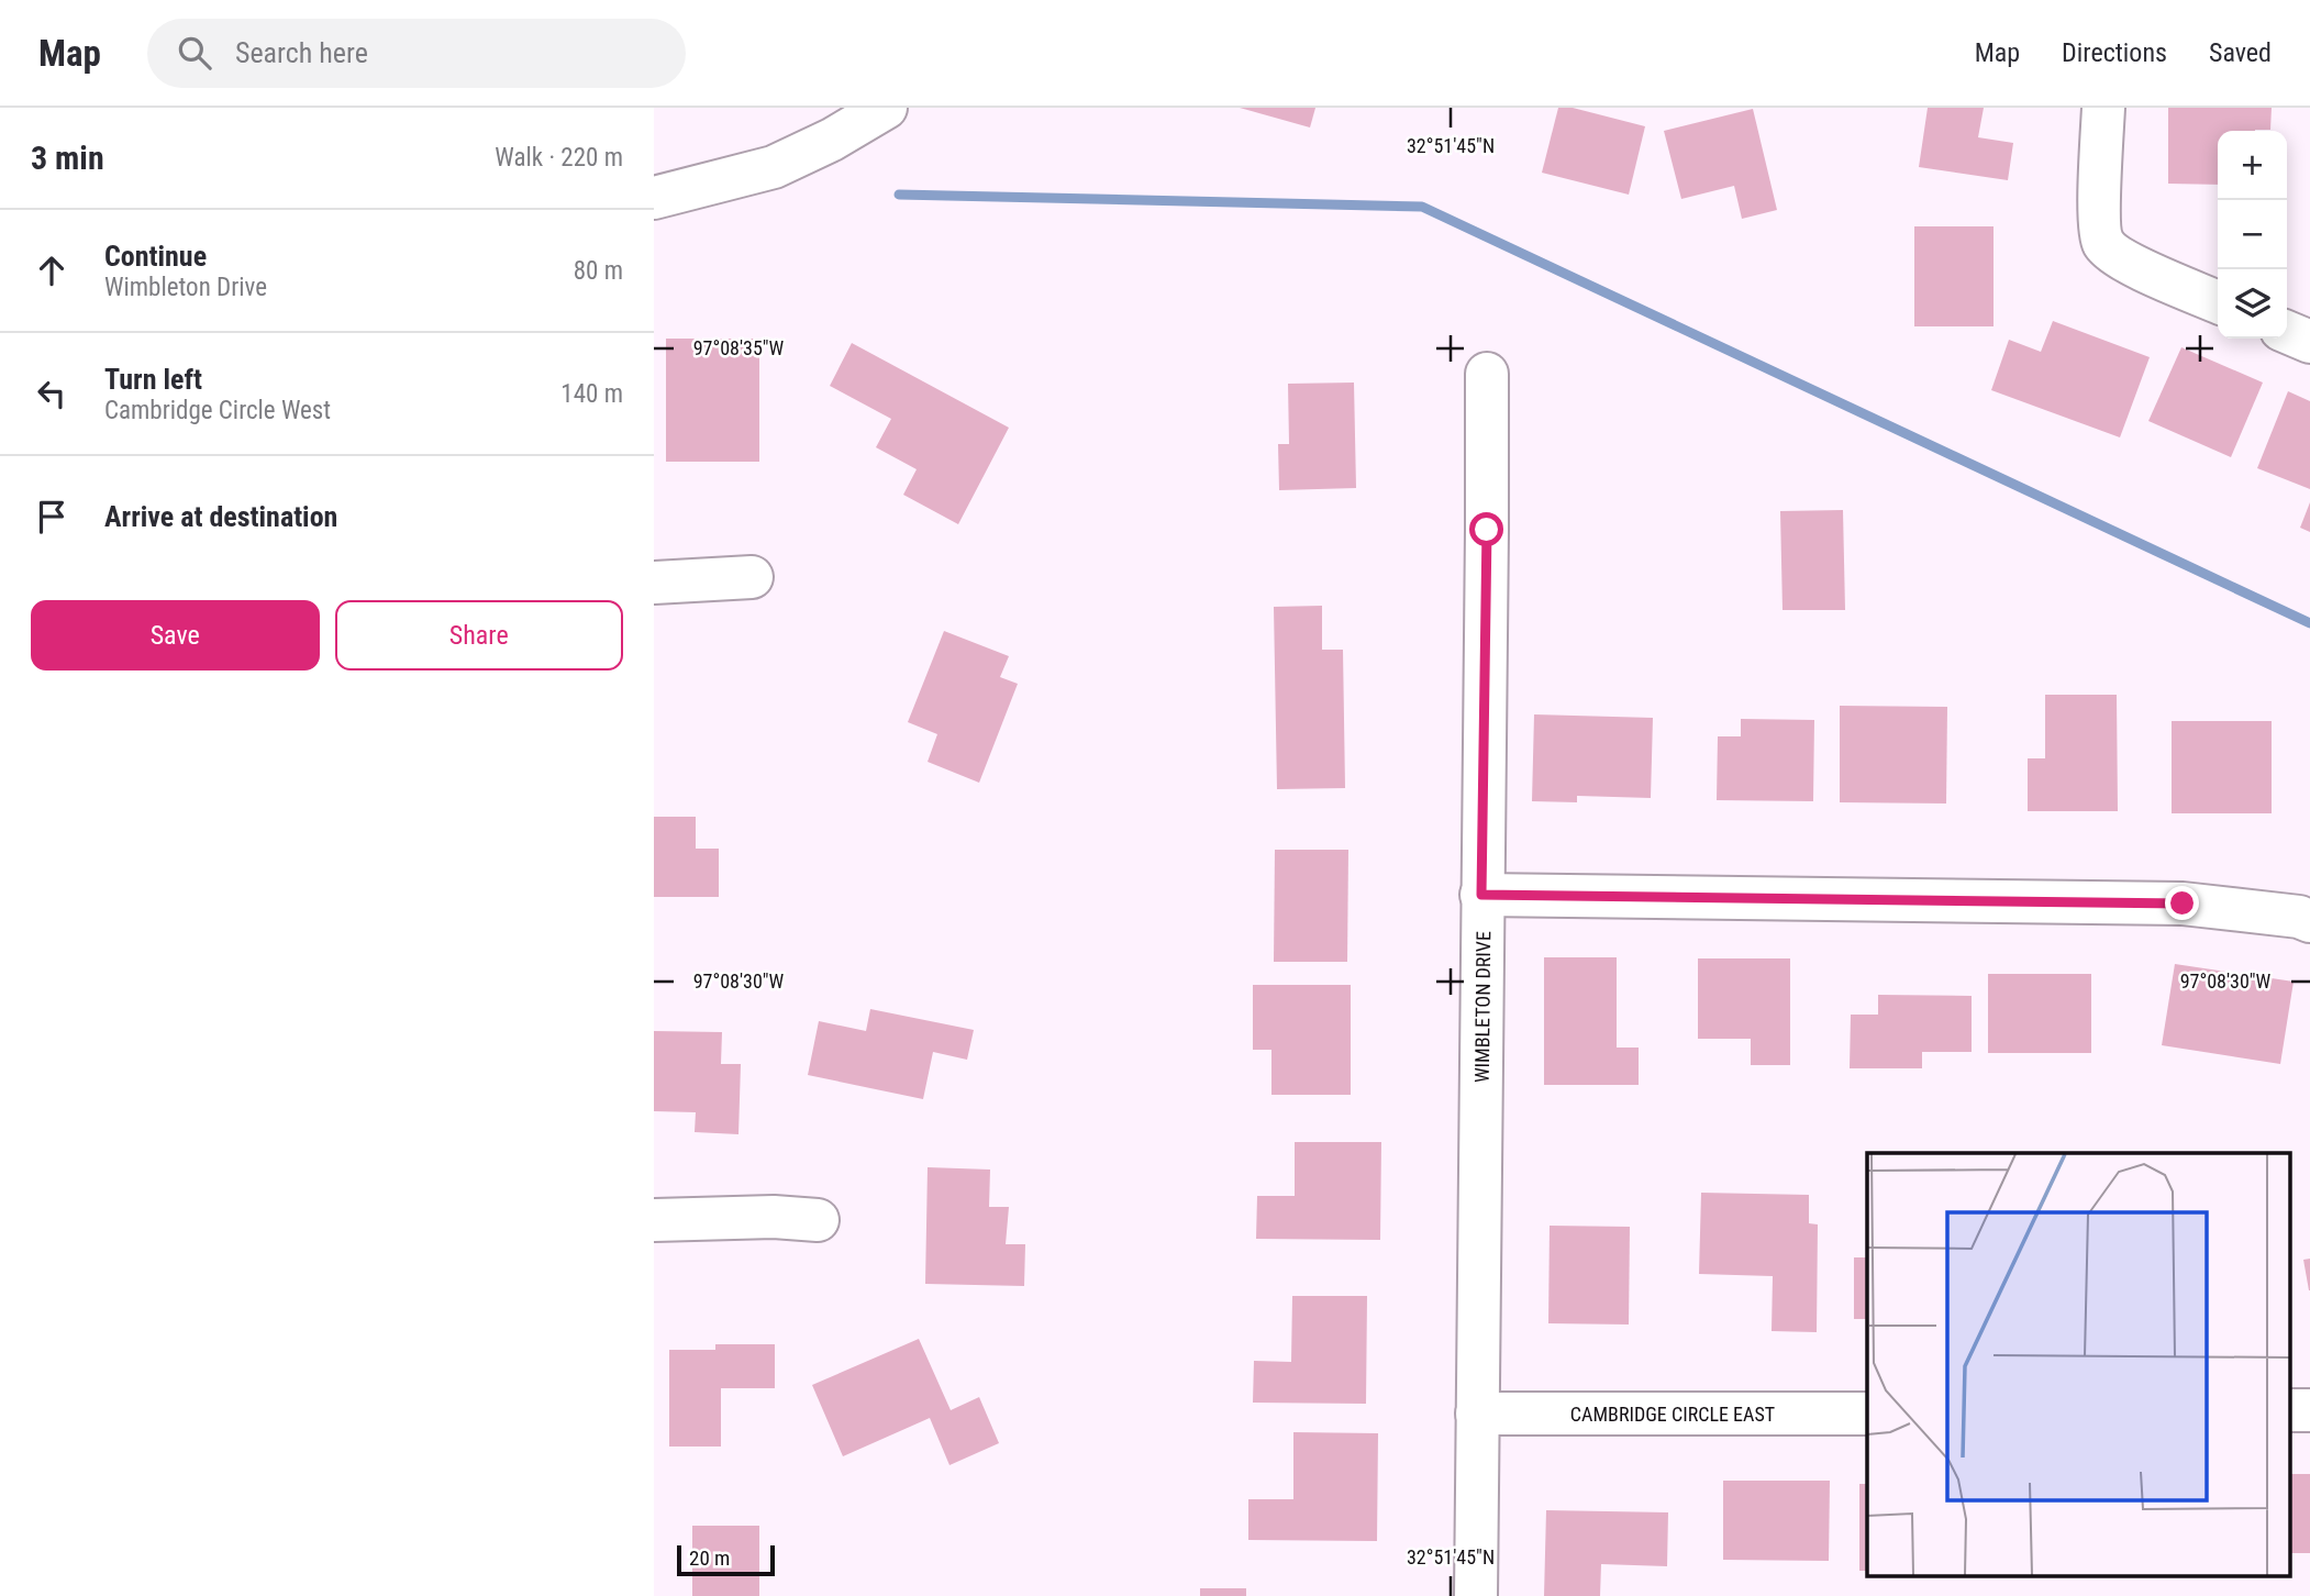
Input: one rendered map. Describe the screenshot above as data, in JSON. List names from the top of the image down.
{
  "streets": {
    "street": ["WIMBLETON DRIVE", "CAMBRIDGE CIRCLE EAST"]
  },
  "crossings": [
    ["WIMBLETON DRIVE", "CAMBRIDGE CIRCLE EAST"]
  ],
  "scale_bar": "20 m",
  "page": {
    "header": "Map",
    "search": "Search here",
    "nav": ["Map", "Directions", "Saved"],
    "heading": ["3 min", "Walk · 220 m"],
    "map_buttons": ["+", "−"],
    "list": [
      ["Continue", "Wimbleton Drive", "80 m"],
      ["Turn left", "Cambridge Circle West", "140 m"],
      "Arrive at destination"
    ],
    "buttons": ["Save", "Share"],
    "scale": "20 m"
  },
  "coordinates": ["32°51'45\"N", "97°08'35\"W", "97°08'30\"W"]
}
